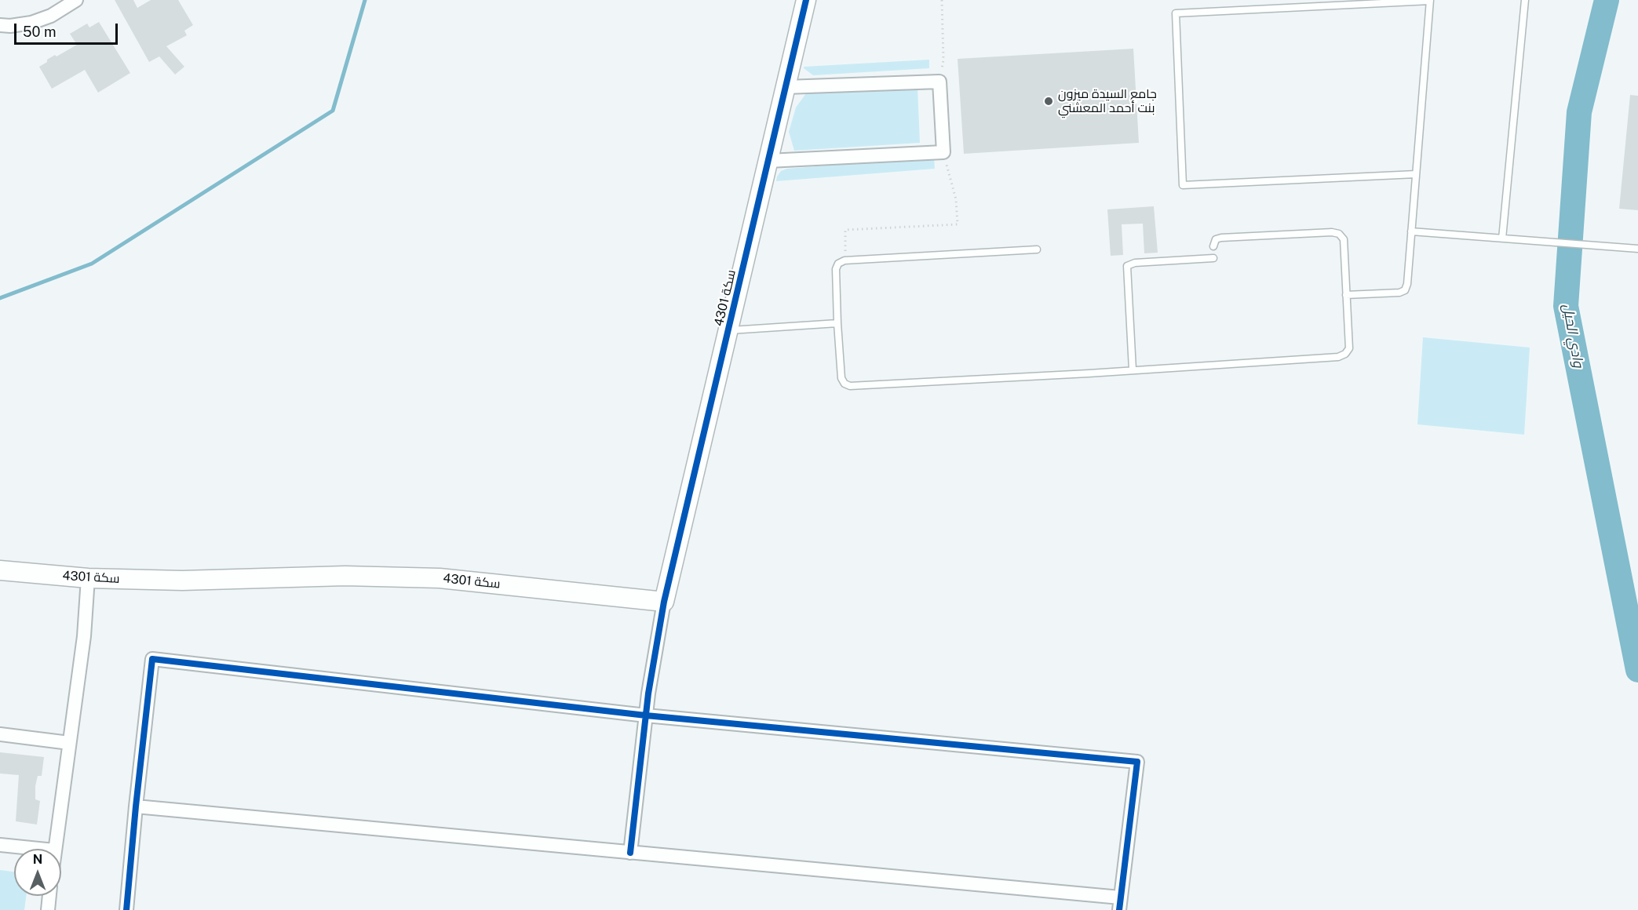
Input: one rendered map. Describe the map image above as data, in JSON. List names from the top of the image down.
{
  "streets": {
    "street": ["سكة 4301"]
  },
  "water": ["وادي الحيل"],
  "places": ["جامع السيدة ميزون بنت أحمد المعشني"],
  "scale_bar": "50 m",
  "north": "top"
}
